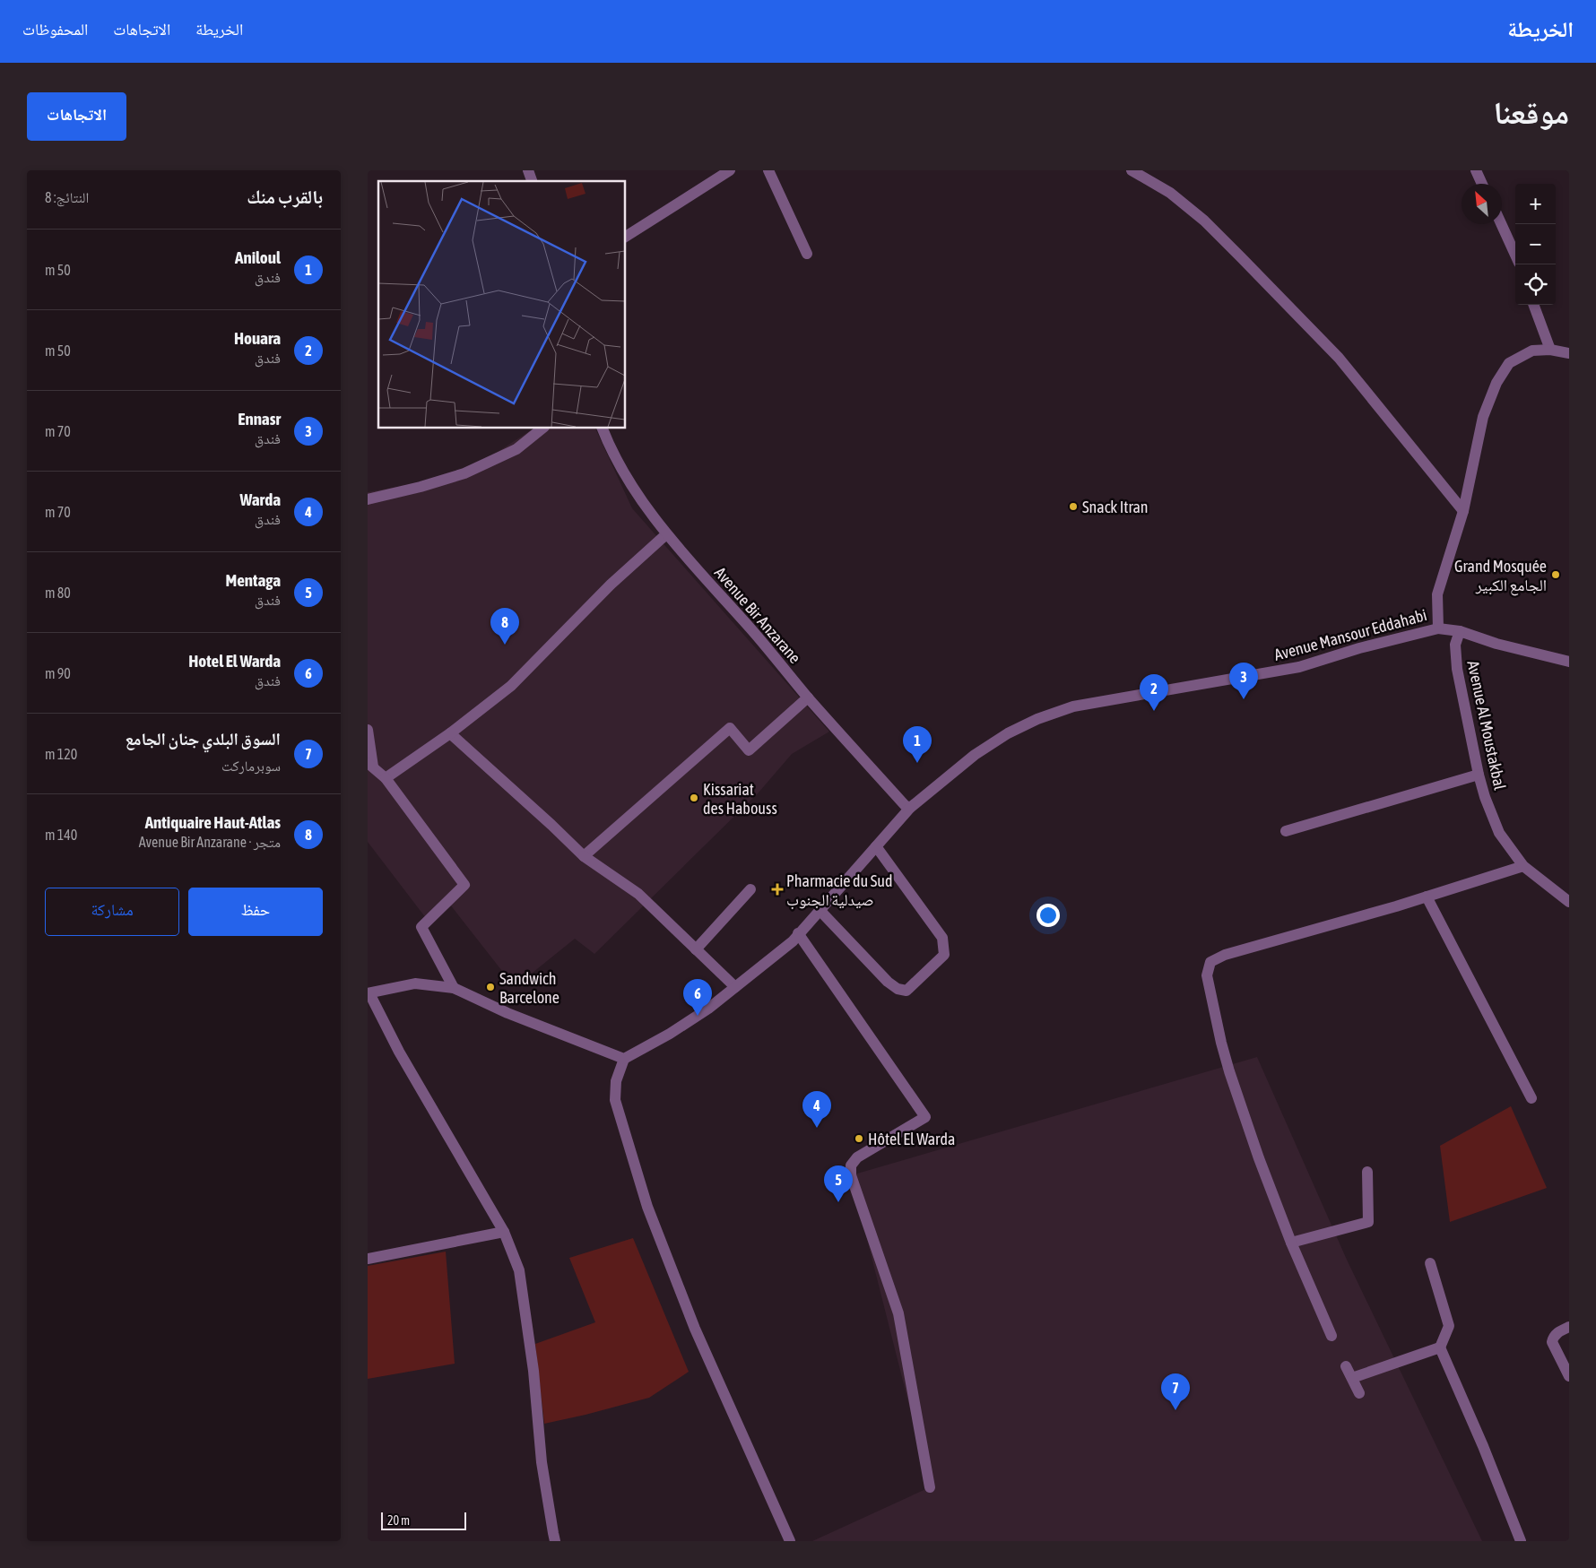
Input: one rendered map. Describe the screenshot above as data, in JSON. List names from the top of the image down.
{
  "streets": {
    "street": ["Avenue Bir Anzarane", "Avenue Mansour Eddahabi", "Avenue Al Moustakbal"]
  },
  "crossings": [
    ["Avenue Bir Anzarane", "Avenue Mansour Eddahabi"],
    ["Avenue Mansour Eddahabi", "Avenue Al Moustakbal"]
  ],
  "places": {
    "other": [
      "Snack Itran",
      "Grand Mosquée الجامع الكبير",
      "Kissariat des Habouss",
      "Sandwich Barcelone",
      "Hôtel El Warda"
    ],
    "health": ["Pharmacie du Sud صيدلية الجنوب"]
  },
  "scale_bar": "20 m",
  "north": "top left",
  "page": {
    "header": "الخريطة",
    "nav": ["الخريطة", "الاتجاهات", "المحفوظات"],
    "title": "موقعنا",
    "buttons": [
      "الاتجاهات",
      ["حفظ", "مشاركة"]
    ],
    "heading": ["بالقرب منك", "النتائج: 8"],
    "map_buttons": ["+", "−"],
    "list": [
      {
        "mark": "1",
        "name": "Aniloul",
        "note": "فندق",
        "value": "50 m"
      },
      {
        "mark": "2",
        "name": "Houara",
        "note": "فندق",
        "value": "50 m"
      },
      {
        "mark": "3",
        "name": "Ennasr",
        "note": "فندق",
        "value": "70 m"
      },
      {
        "mark": "4",
        "name": "Warda",
        "note": "فندق",
        "value": "70 m"
      },
      {
        "mark": "5",
        "name": "Mentaga",
        "note": "فندق",
        "value": "80 m"
      },
      {
        "mark": "6",
        "name": "Hotel El Warda",
        "note": "فندق",
        "value": "90 m"
      },
      {
        "mark": "7",
        "name": "السوق البلدي جنان الجامع",
        "note": "سوبرماركت",
        "value": "120 m"
      },
      {
        "mark": "8",
        "name": "Antiquaire Haut-Atlas",
        "note": "متجر · Avenue Bir Anzarane",
        "value": "140 m"
      }
    ],
    "pins": [
      "8",
      "3",
      "2",
      "1",
      "6",
      "4",
      "5",
      "7"
    ],
    "scale": "20 m"
  }
}
